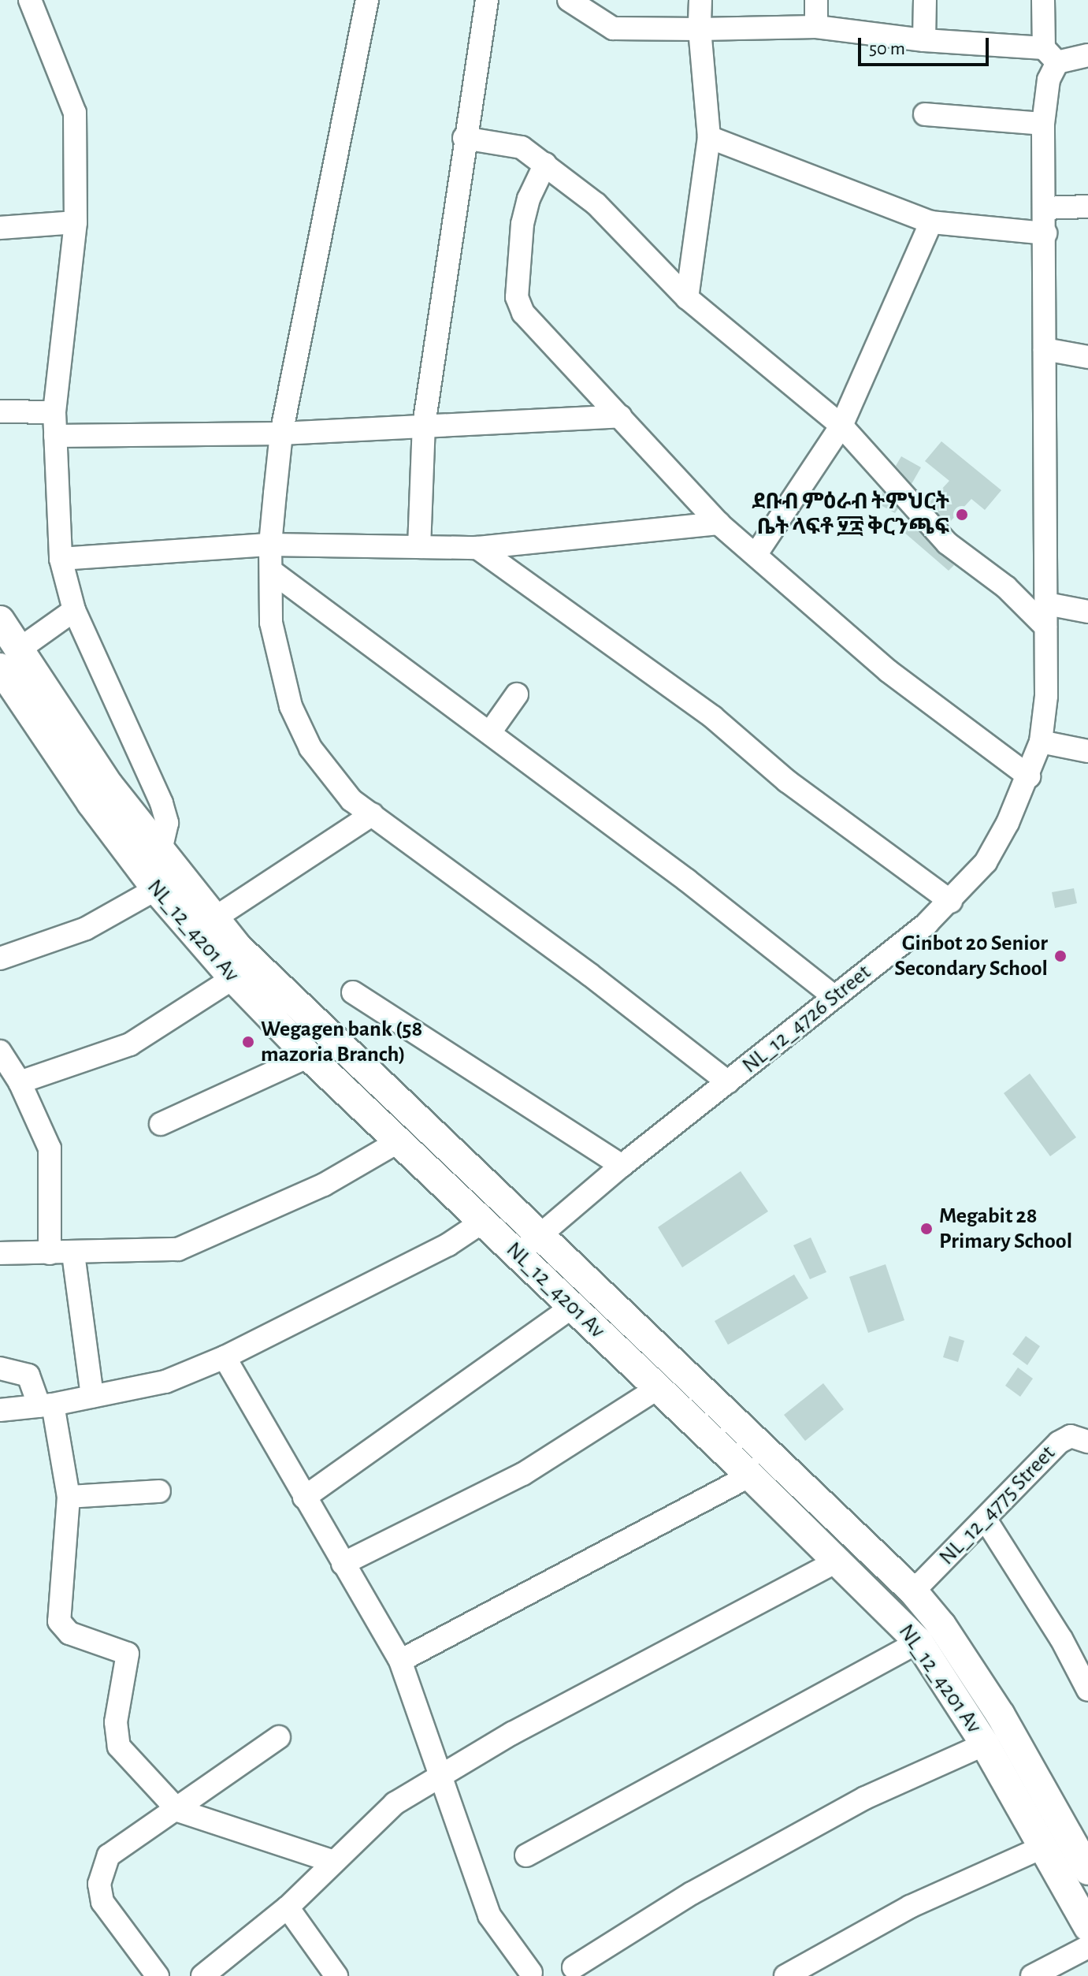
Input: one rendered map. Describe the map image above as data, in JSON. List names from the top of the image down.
{
  "streets": {
    "main road": ["NL_12_4201 Av"],
    "street": ["NL_12_4726 Street", "NL_12_4775 Street"]
  },
  "crossings": [
    ["NL_12_4201 Av", "NL_12_4726 Street"],
    ["NL_12_4201 Av", "NL_12_4775 Street"]
  ],
  "places": [
    "ደቡብ ምዕራብ ትምህርት ቤት ላፍቶ ፶፰ ቅርንጫፍ",
    "Ginbot 20 Senior Secondary School",
    "Wegagen bank (58 mazoria Branch)",
    "Megabit 28 Primary School"
  ],
  "scale_bar": "50 m"
}
